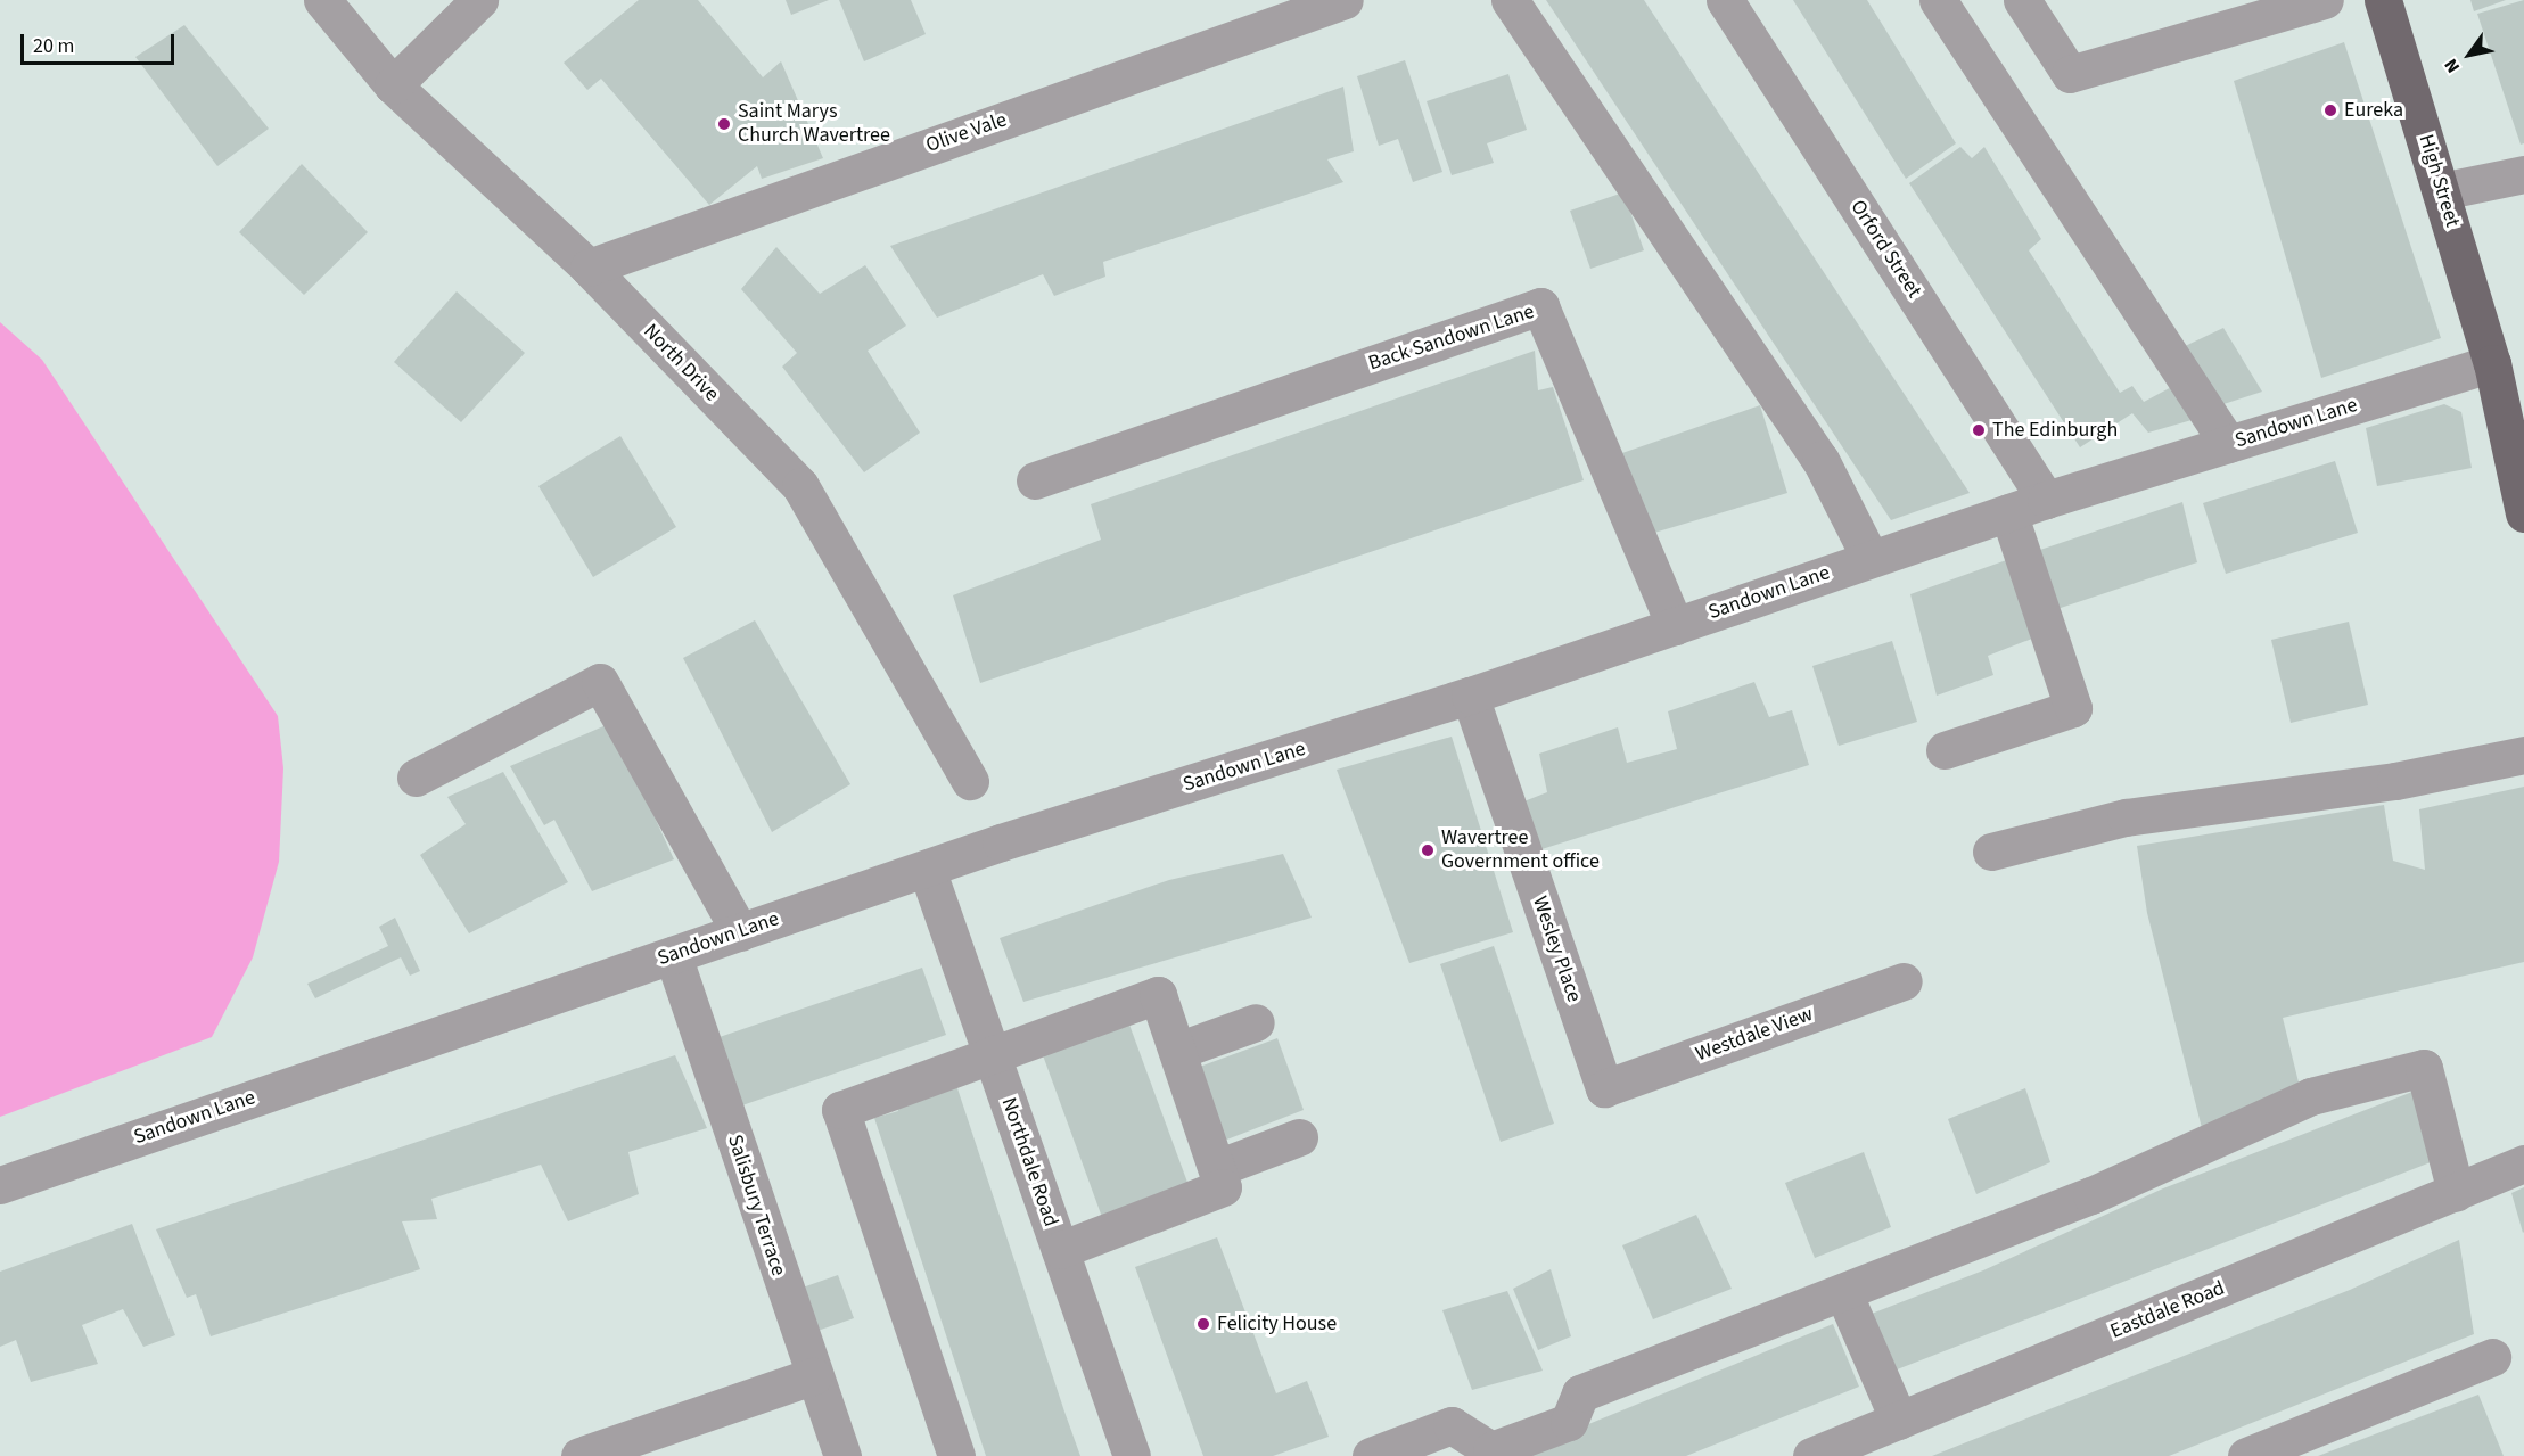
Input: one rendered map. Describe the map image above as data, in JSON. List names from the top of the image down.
{
  "streets": {
    "main road": ["High Street"],
    "street": [
      "Olive Vale",
      "Orford Street",
      "Back Sandown Lane",
      "North Drive",
      "Sandown Lane",
      "Wesley Place",
      "Westdale View",
      "Northdale Road",
      "Salisbury Terrace",
      "Eastdale Road"
    ]
  },
  "crossings": [
    ["Olive Vale", "North Drive"],
    ["High Street", "Sandown Lane"],
    ["Orford Street", "Sandown Lane"],
    ["Back Sandown Lane", "Sandown Lane"],
    ["Sandown Lane", "Wesley Place"],
    ["Sandown Lane", "Northdale Road"],
    ["Sandown Lane", "Salisbury Terrace"],
    ["Wesley Place", "Westdale View"]
  ],
  "places": [
    "Eureka",
    "Saint Marys Church Wavertree",
    "The Edinburgh",
    "Wavertree Government office",
    "Felicity House"
  ],
  "scale_bar": "20 m",
  "north": "bottom left"
}
